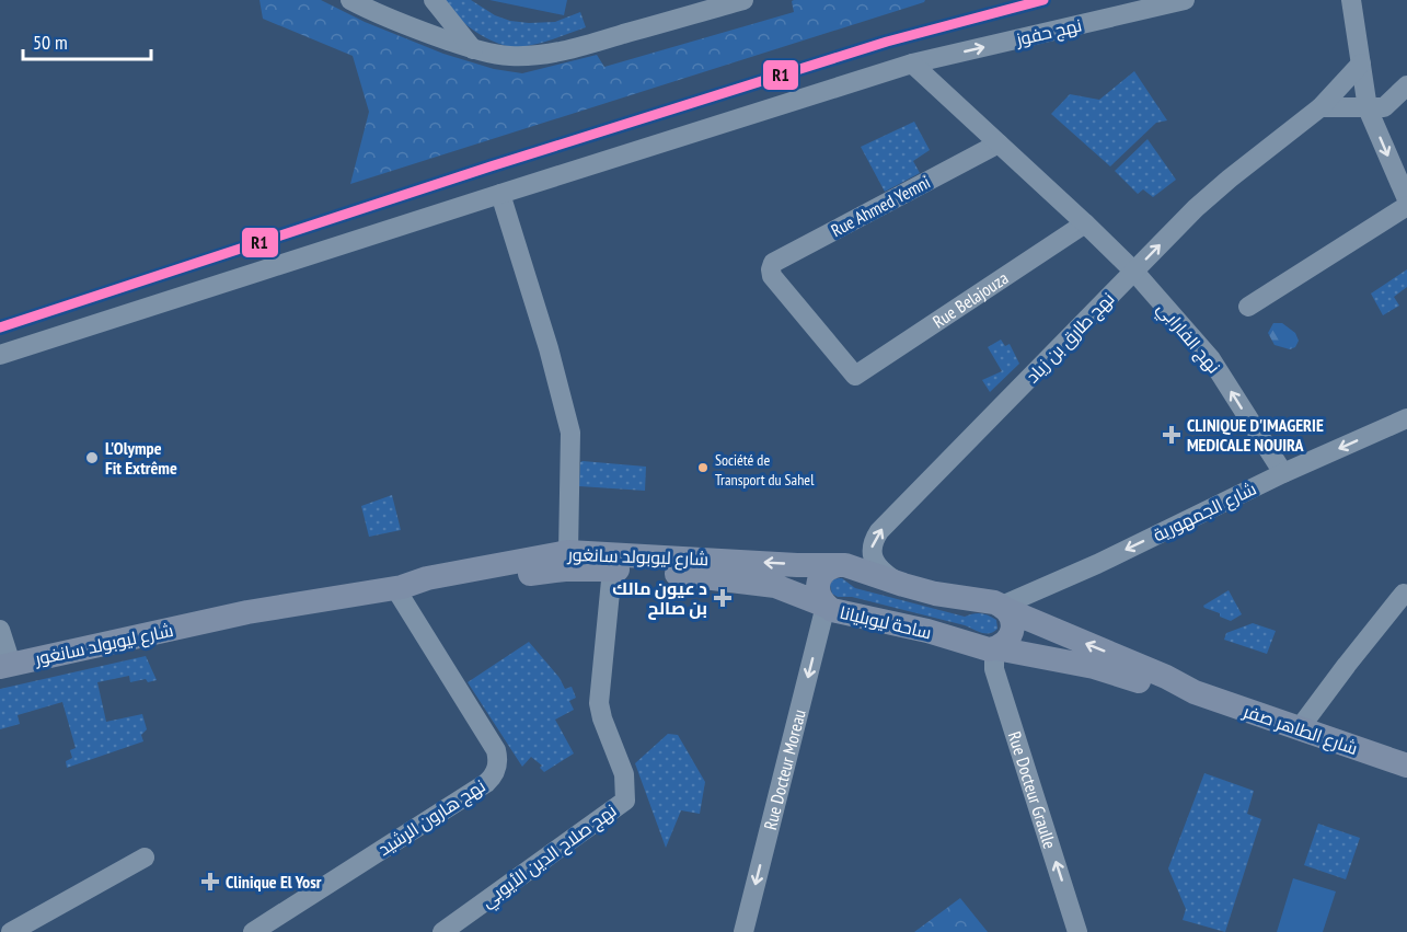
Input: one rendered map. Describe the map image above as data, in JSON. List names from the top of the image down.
{
  "streets": {
    "main road": ["شارع ليوبولد سانغور", "ساحة ليوبليانا", "شارع الطاهر صفر"],
    "street": [
      "نهج حفوز",
      "Rue Ahmed Yemni",
      "Rue Belajouza",
      "نهج طارق بن زياد",
      "نهج الفارابي",
      "شارع الجمهورية",
      "Rue Docteur Moreau",
      "Rue Docteur Graulle",
      "نهج هارون الرشيد",
      "نهج صلاح الدين الأيوبي"
    ]
  },
  "crossings": [
    ["نهج حفوز", "نهج الفارابي"],
    ["Rue Ahmed Yemni", "Rue Belajouza"],
    ["Rue Ahmed Yemni", "نهج الفارابي"],
    ["Rue Belajouza", "نهج الفارابي"],
    ["نهج طارق بن زياد", "نهج الفارابي"],
    ["نهج الفارابي", "شارع الجمهورية"],
    ["شارع الجمهورية", "شارع الطاهر صفر"],
    ["شارع ليوبولد سانغور", "ساحة ليوبليانا"],
    ["شارع ليوبولد سانغور", "Rue Docteur Moreau"],
    ["شارع ليوبولد سانغور", "نهج هارون الرشيد"],
    ["شارع ليوبولد سانغور", "نهج صلاح الدين الأيوبي"],
    ["ساحة ليوبليانا", "شارع الطاهر صفر"],
    ["ساحة ليوبليانا", "Rue Docteur Moreau"],
    ["ساحة ليوبليانا", "Rue Docteur Graulle"],
    ["شارع الطاهر صفر", "Rue Docteur Graulle"]
  ],
  "one_way": [
    "نهج طارق بن زياد",
    "نهج الفارابي",
    "شارع الجمهورية",
    "Rue Docteur Moreau",
    "Rue Docteur Graulle"
  ],
  "places": {
    "health": ["CLINIQUE D'IMAGERIE MEDICALE NOUIRA", "د عيون مالك بن صالح", "Clinique El Yosr"],
    "other": ["L'Olympe Fit Extrême", "Société de Transport du Sahel"]
  },
  "lines": ["transit line R1"],
  "scale_bar": "50 m"
}
